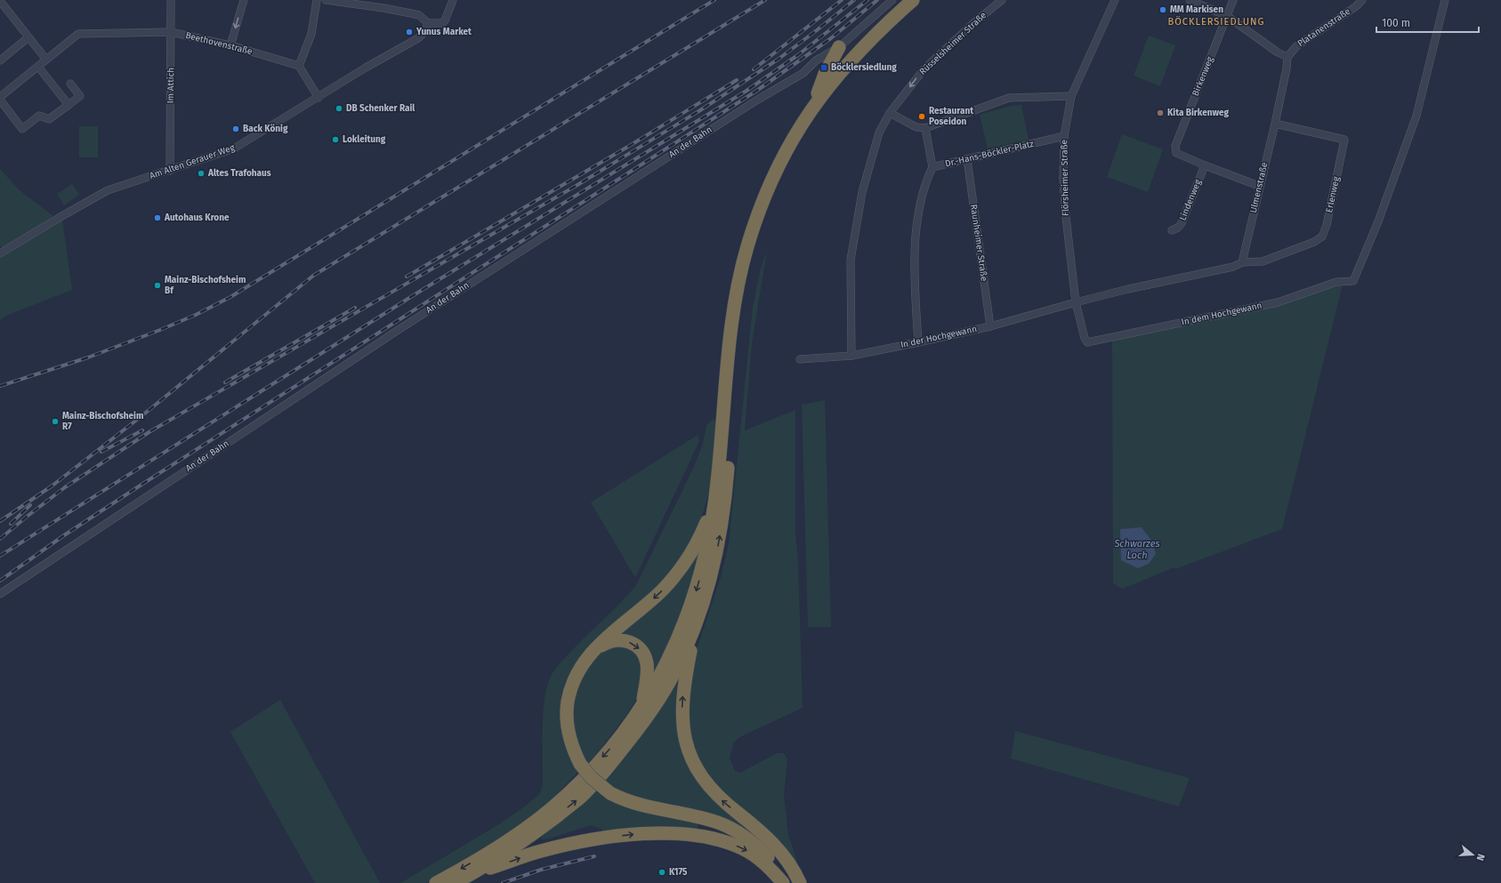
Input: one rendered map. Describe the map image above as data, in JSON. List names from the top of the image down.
{
  "streets": {
    "street": [
      "Platanenstraße",
      "Beethovenstraße",
      "Rüsselsheimer Straße",
      "Birkenweg",
      "Im Attich",
      "An der Bahn",
      "Dr.-Hans-Böckler-Platz",
      "Am Alten Gerauer Weg",
      "Flörsheimer Straße",
      "Ulmenstraße",
      "Erlenweg",
      "Lindenweg",
      "Raunheimer Straße",
      "In dem Hochgewann",
      "In der Hochgewann"
    ]
  },
  "crossings": [
    ["Platanenstraße", "Ulmenstraße"],
    ["Beethovenstraße", "Im Attich"],
    ["Rüsselsheimer Straße", "In der Hochgewann"],
    ["Birkenweg", "Ulmenstraße"],
    ["Birkenweg", "Lindenweg"],
    ["Im Attich", "Am Alten Gerauer Weg"],
    ["Dr.-Hans-Böckler-Platz", "Flörsheimer Straße"],
    ["Dr.-Hans-Böckler-Platz", "Raunheimer Straße"],
    ["Flörsheimer Straße", "In dem Hochgewann"],
    ["Flörsheimer Straße", "In der Hochgewann"],
    ["Ulmenstraße", "Erlenweg"],
    ["Raunheimer Straße", "In der Hochgewann"]
  ],
  "one_way": ["Rüsselsheimer Straße"],
  "districts": ["BÖCKLERSIEDLUNG"],
  "water": ["Schwarzes Loch"],
  "places": {
    "other": [
      "MM Markisen",
      "Yunus Market",
      "DB Schenker Rail",
      "Kita Birkenweg",
      "Restaurant Poseidon",
      "Back König",
      "Lokleitung",
      "Altes Trafohaus",
      "Autohaus Krone",
      "Mainz-Bischofsheim Bf",
      "Mainz-Bischofsheim R7",
      "K175"
    ],
    "transit": ["Böcklersiedlung"]
  },
  "scale_bar": "100 m",
  "north": "right"
}
